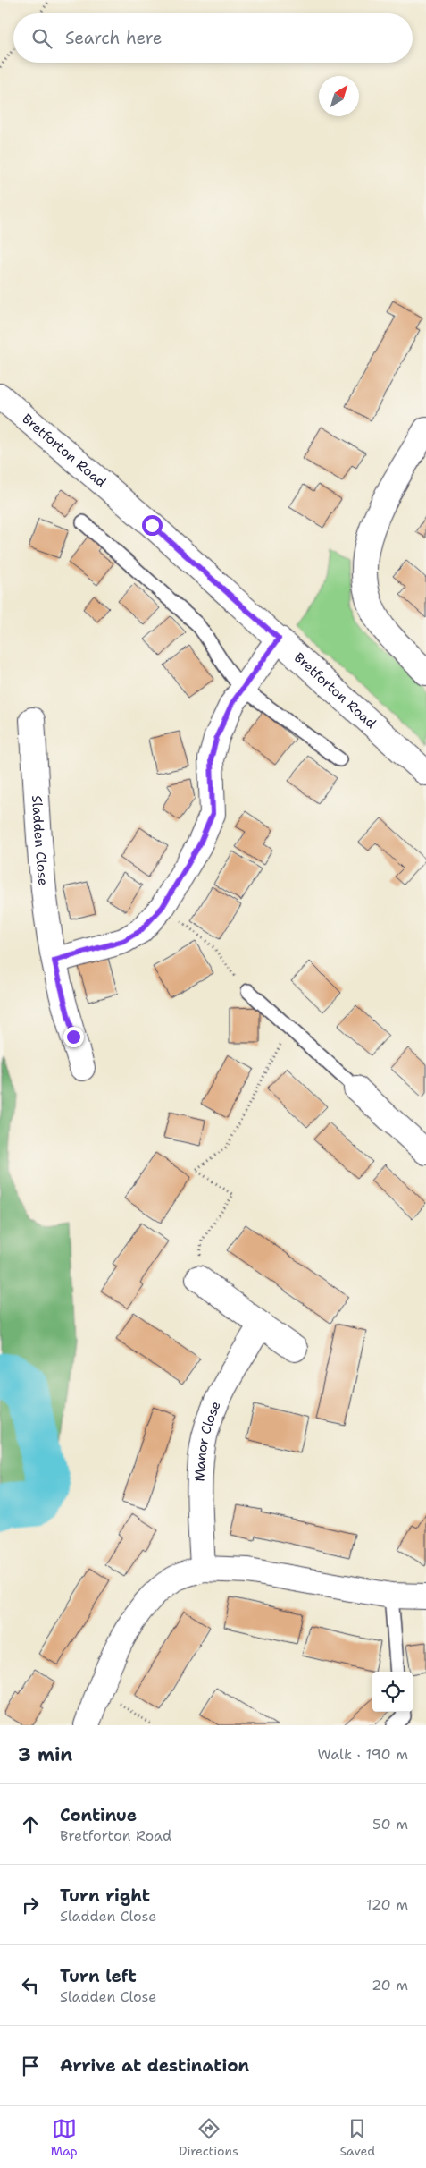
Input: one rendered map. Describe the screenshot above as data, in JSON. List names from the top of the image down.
{
  "streets": {
    "street": ["Bretforton Road", "Sladden Close", "Manor Close"]
  },
  "north": "top right",
  "page": {
    "search": "Search here",
    "heading": ["3 min", "Walk · 190 m"],
    "list": [
      ["Continue", "Bretforton Road", "50 m"],
      ["Turn right", "Sladden Close", "120 m"],
      ["Turn left", "Sladden Close", "20 m"],
      "Arrive at destination"
    ],
    "nav": ["Map", "Directions", "Saved"]
  }
}
